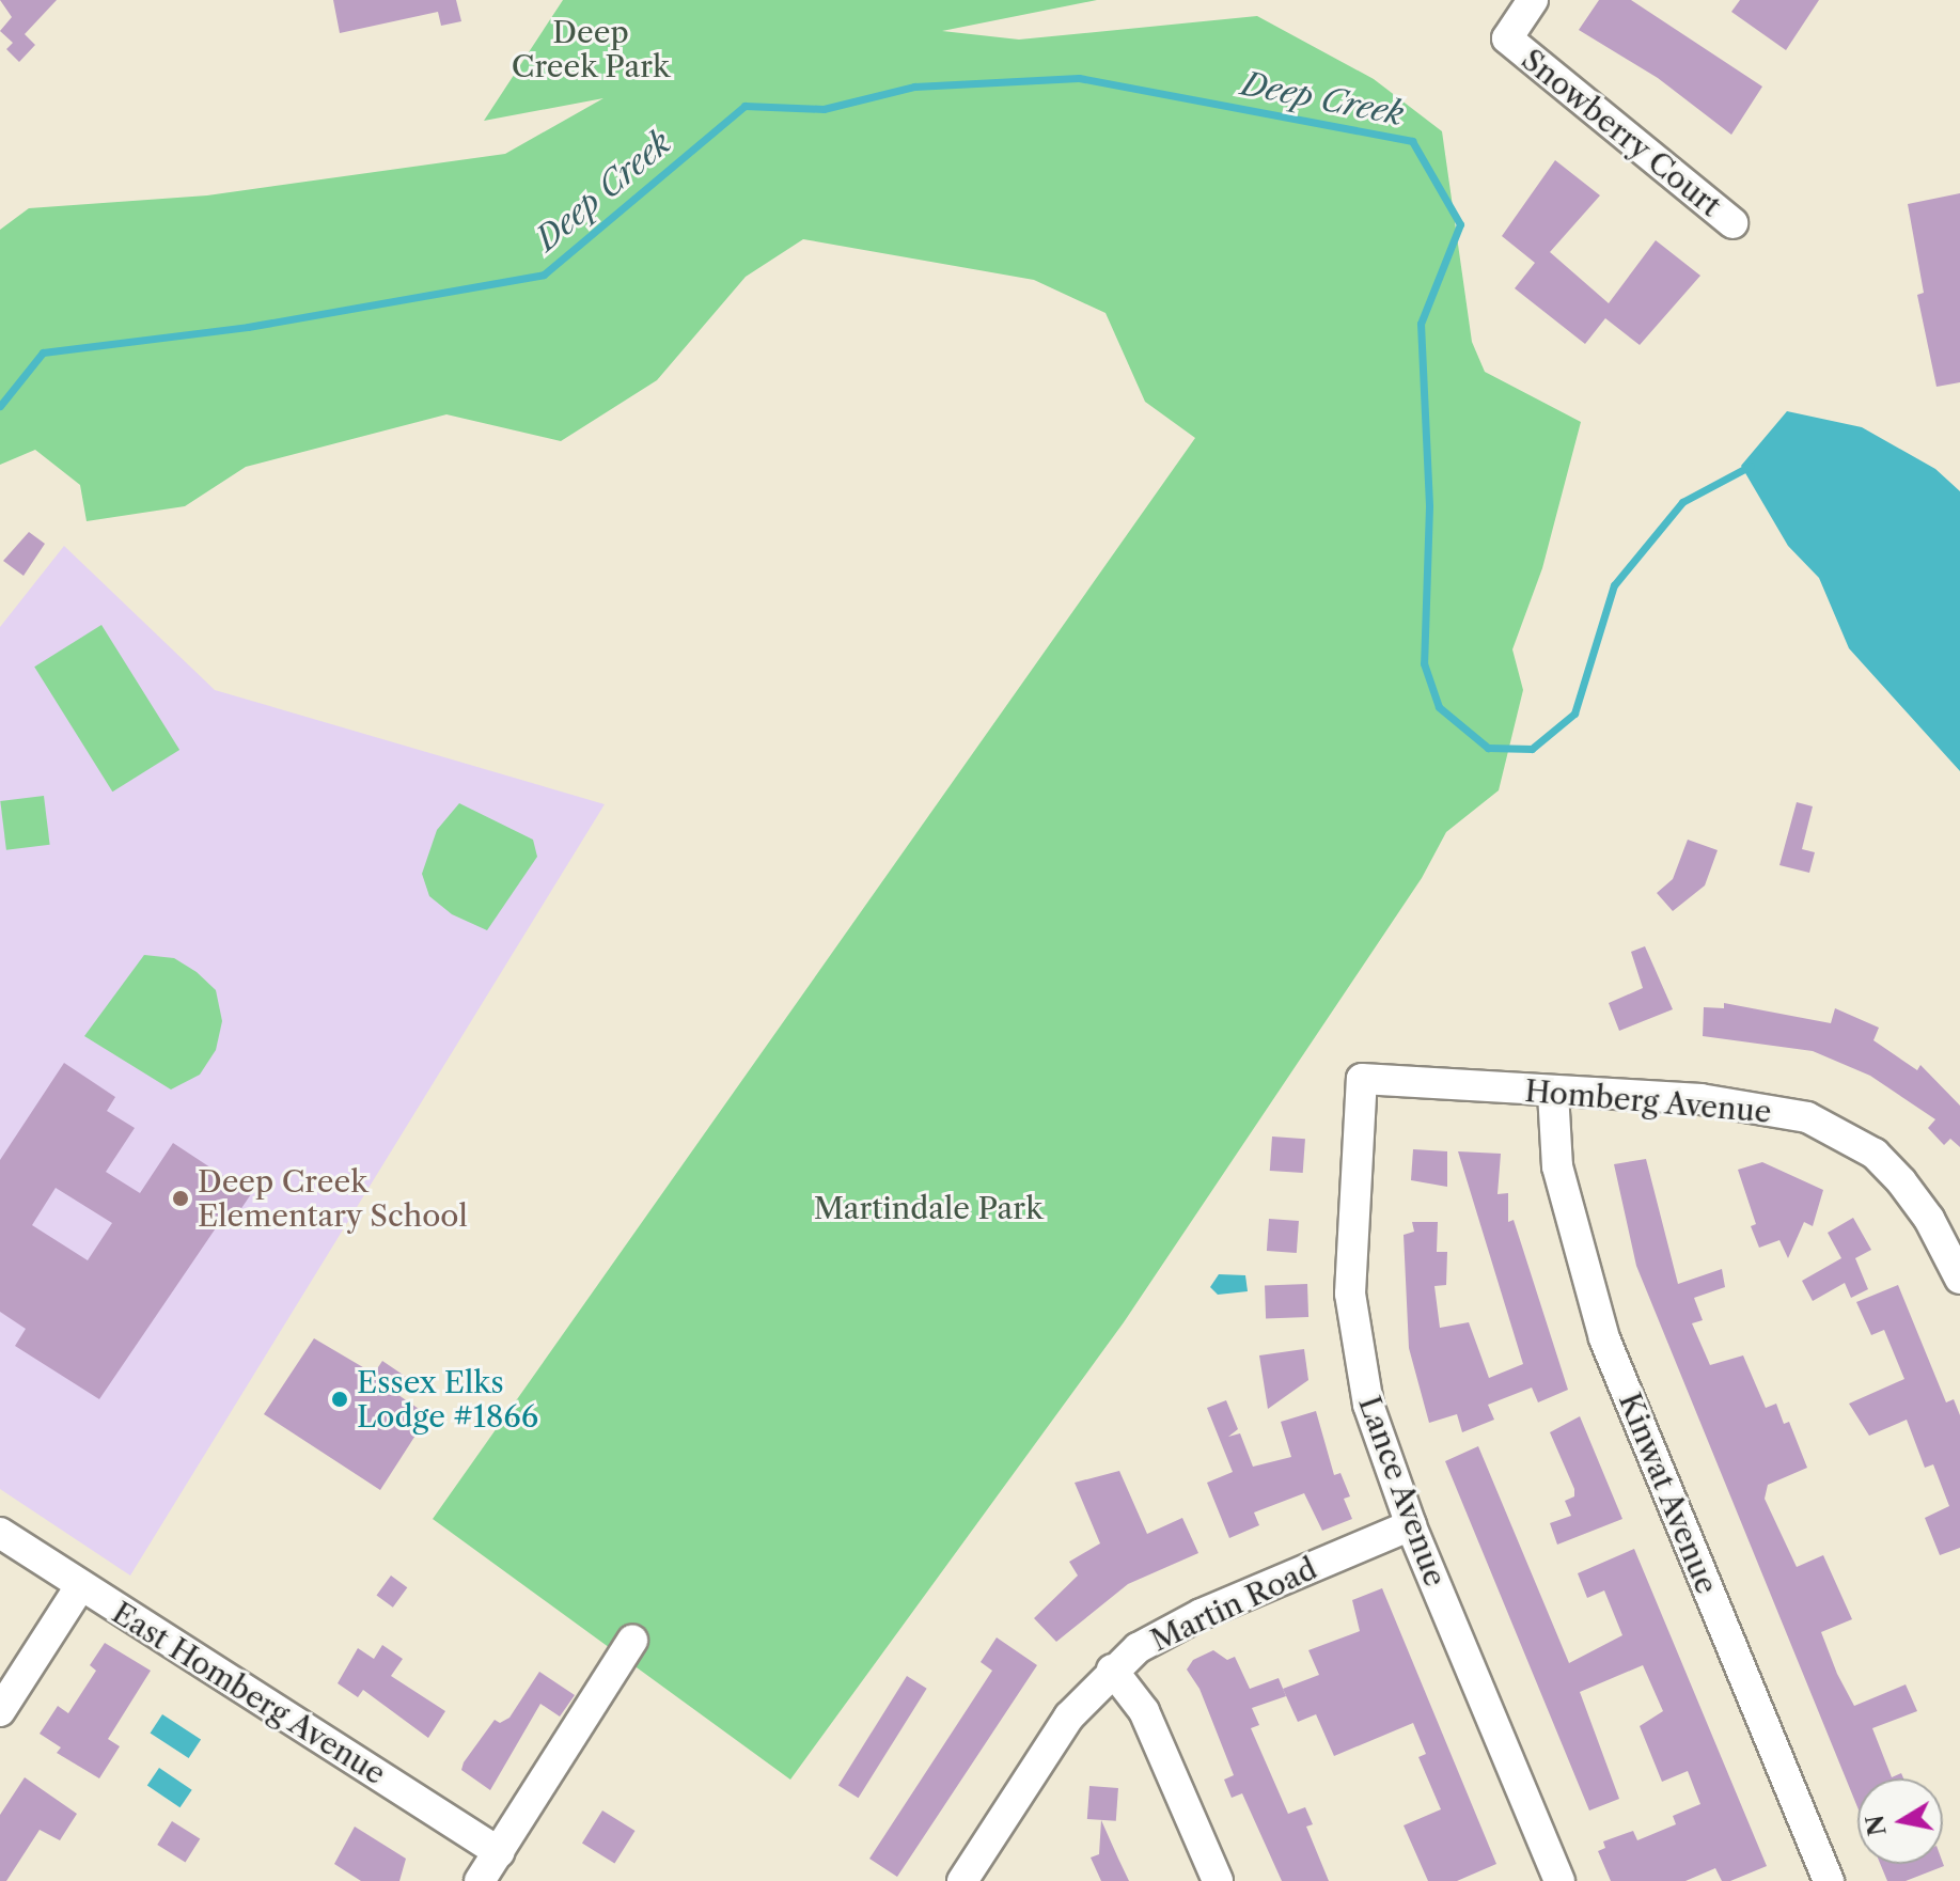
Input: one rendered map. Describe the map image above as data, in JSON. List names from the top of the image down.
{
  "streets": {
    "street": [
      "Snowberry Court",
      "Homberg Avenue",
      "Lance Avenue",
      "Kinwat Avenue",
      "Martin Road",
      "East Homberg Avenue"
    ]
  },
  "crossings": [
    ["Homberg Avenue", "Lance Avenue"],
    ["Homberg Avenue", "Kinwat Avenue"],
    ["Lance Avenue", "Martin Road"]
  ],
  "water": ["Deep Creek"],
  "parks": ["Deep Creek Park", "Martindale Park"],
  "places": ["Deep Creek Elementary School", "Essex Elks Lodge #1866"],
  "north": "left"
}
